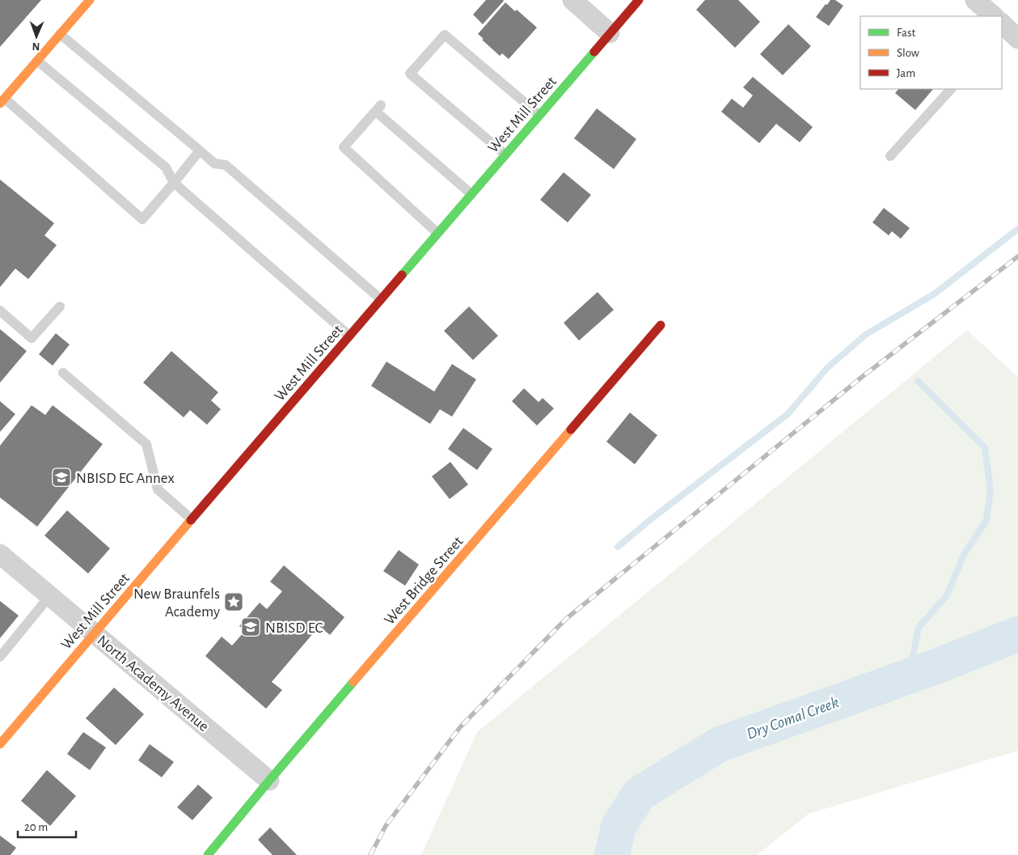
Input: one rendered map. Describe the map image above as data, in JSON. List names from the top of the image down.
{
  "streets": {
    "street": ["West Mill Street", "West Bridge Street", "North Academy Avenue"]
  },
  "crossings": [
    ["West Mill Street", "North Academy Avenue"],
    ["West Bridge Street", "North Academy Avenue"]
  ],
  "water": ["Dry Comal Creek"],
  "places": {
    "school or university": ["NBISD EC Annex", "NBISD EC"],
    "place": ["New Braunfels Academy"]
  },
  "legend": ["Fast", "Slow", "Jam"],
  "scale_bar": "20 m",
  "north": "bottom"
}
